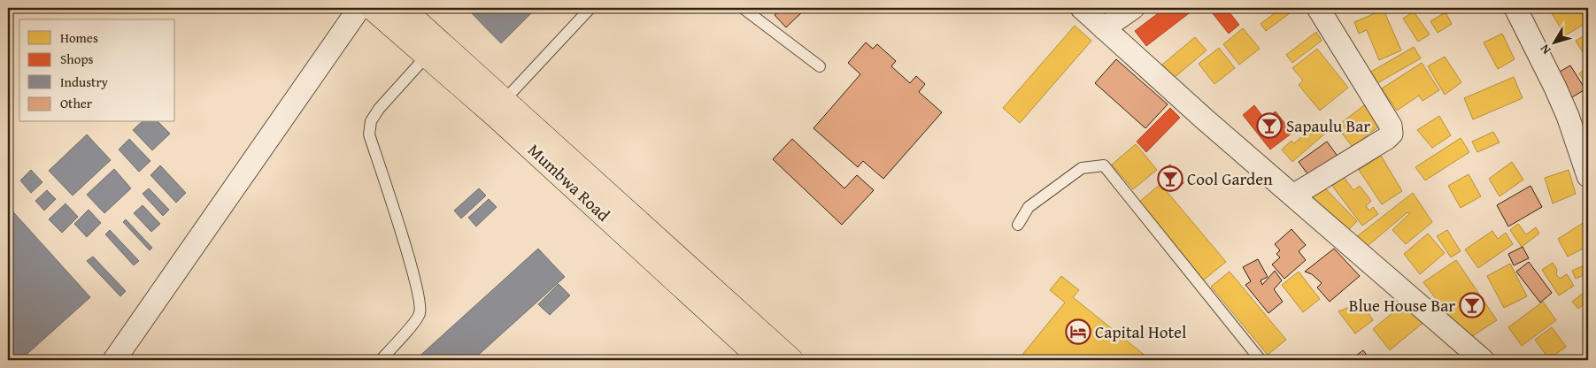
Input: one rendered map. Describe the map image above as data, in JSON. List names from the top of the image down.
{
  "streets": {
    "main road": ["Mumbwa Road"]
  },
  "places": {
    "bar": ["Sapaulu Bar", "Cool Garden", "Blue House Bar"],
    "hotel": ["Capital Hotel"]
  },
  "legend": [
    "Homes",
    "Shops",
    "Industry",
    "Other"
  ],
  "north": "bottom left"
}
